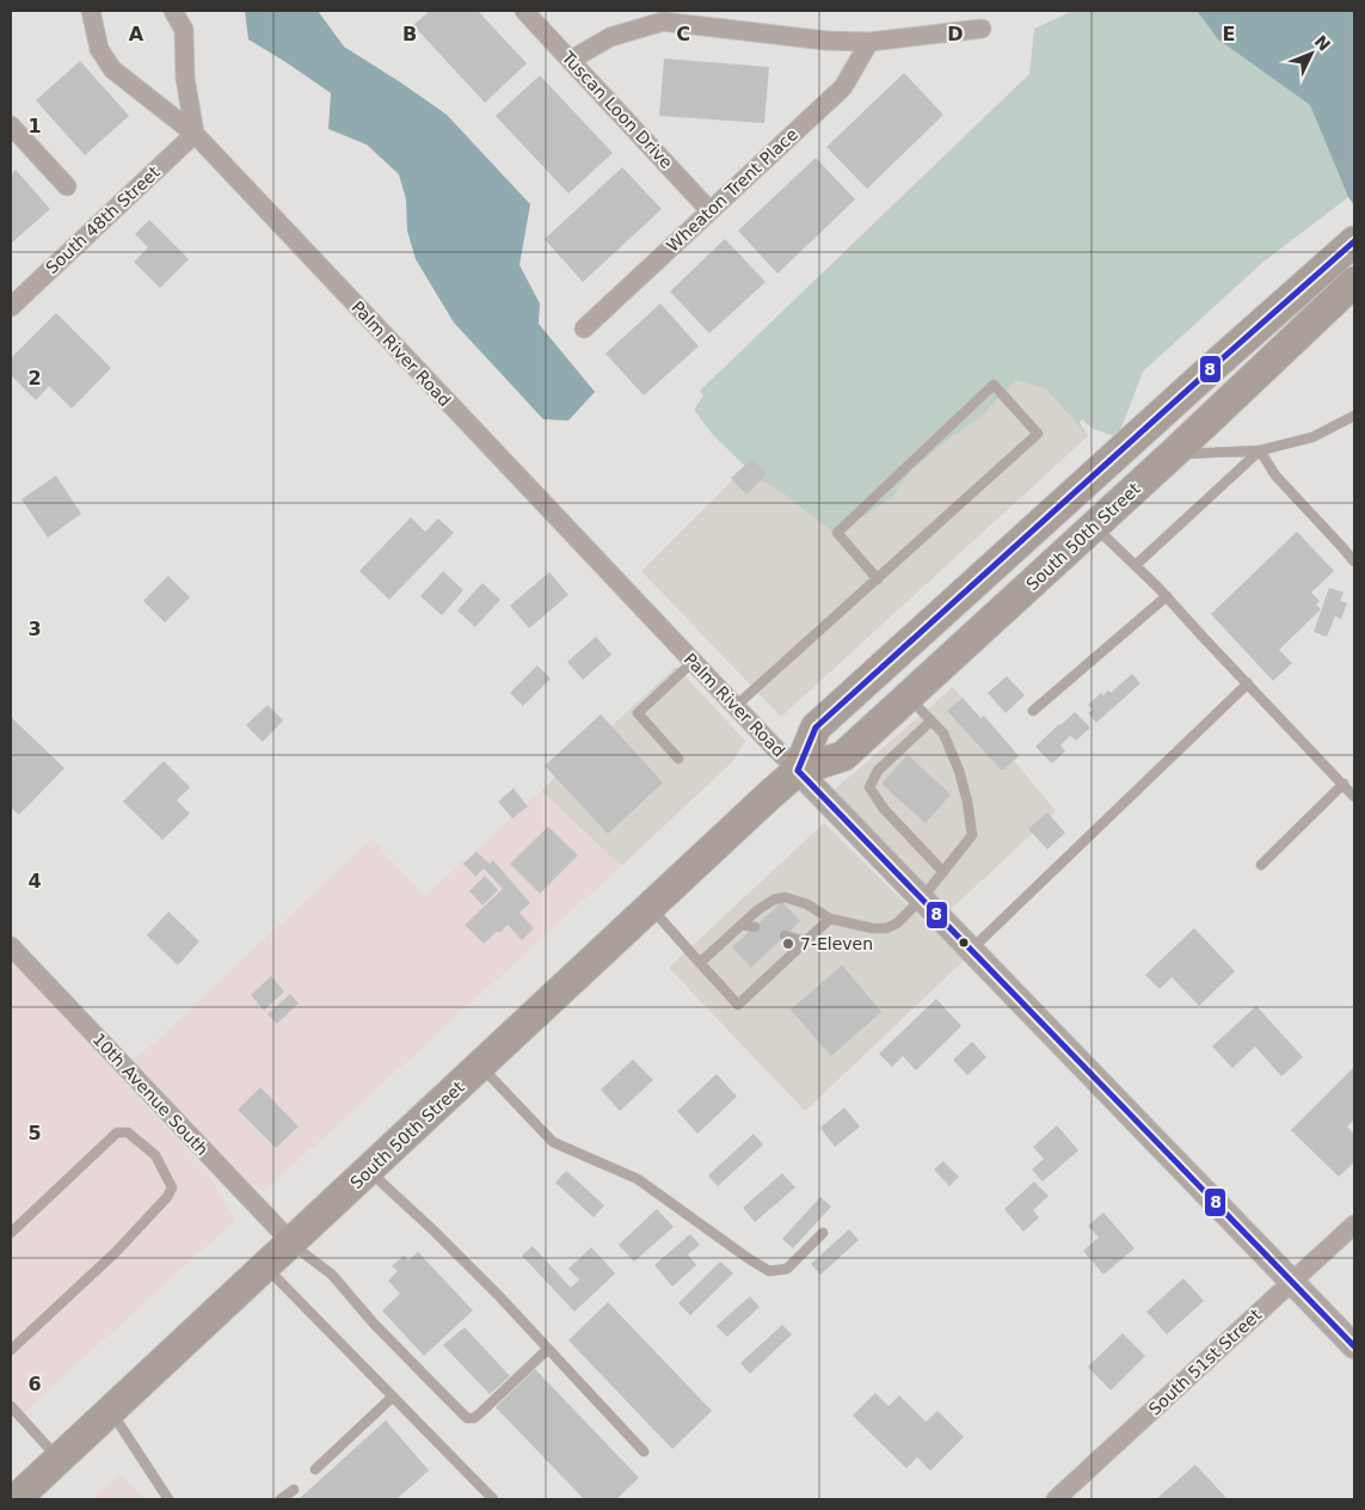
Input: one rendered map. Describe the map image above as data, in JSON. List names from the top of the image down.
{
  "streets": {
    "main road": ["South 50th Street"],
    "street": [
      "Tuscan Loon Drive",
      "Wheaton Trent Place",
      "South 48th Street",
      "Palm River Road",
      "10th Avenue South",
      "South 51st Street"
    ]
  },
  "crossings": [
    ["Tuscan Loon Drive", "Wheaton Trent Place"],
    ["South 48th Street", "Palm River Road"],
    ["Palm River Road", "South 50th Street"],
    ["Palm River Road", "South 51st Street"],
    ["South 50th Street", "10th Avenue South"]
  ],
  "places": ["7-Eleven"],
  "lines": ["transit line 8"],
  "north": "top right",
  "grid": {
    "columns": [
      "A",
      "B",
      "C",
      "D",
      "E"
    ],
    "rows": [
      "1",
      "2",
      "3",
      "4",
      "5",
      "6"
    ]
  }
}
